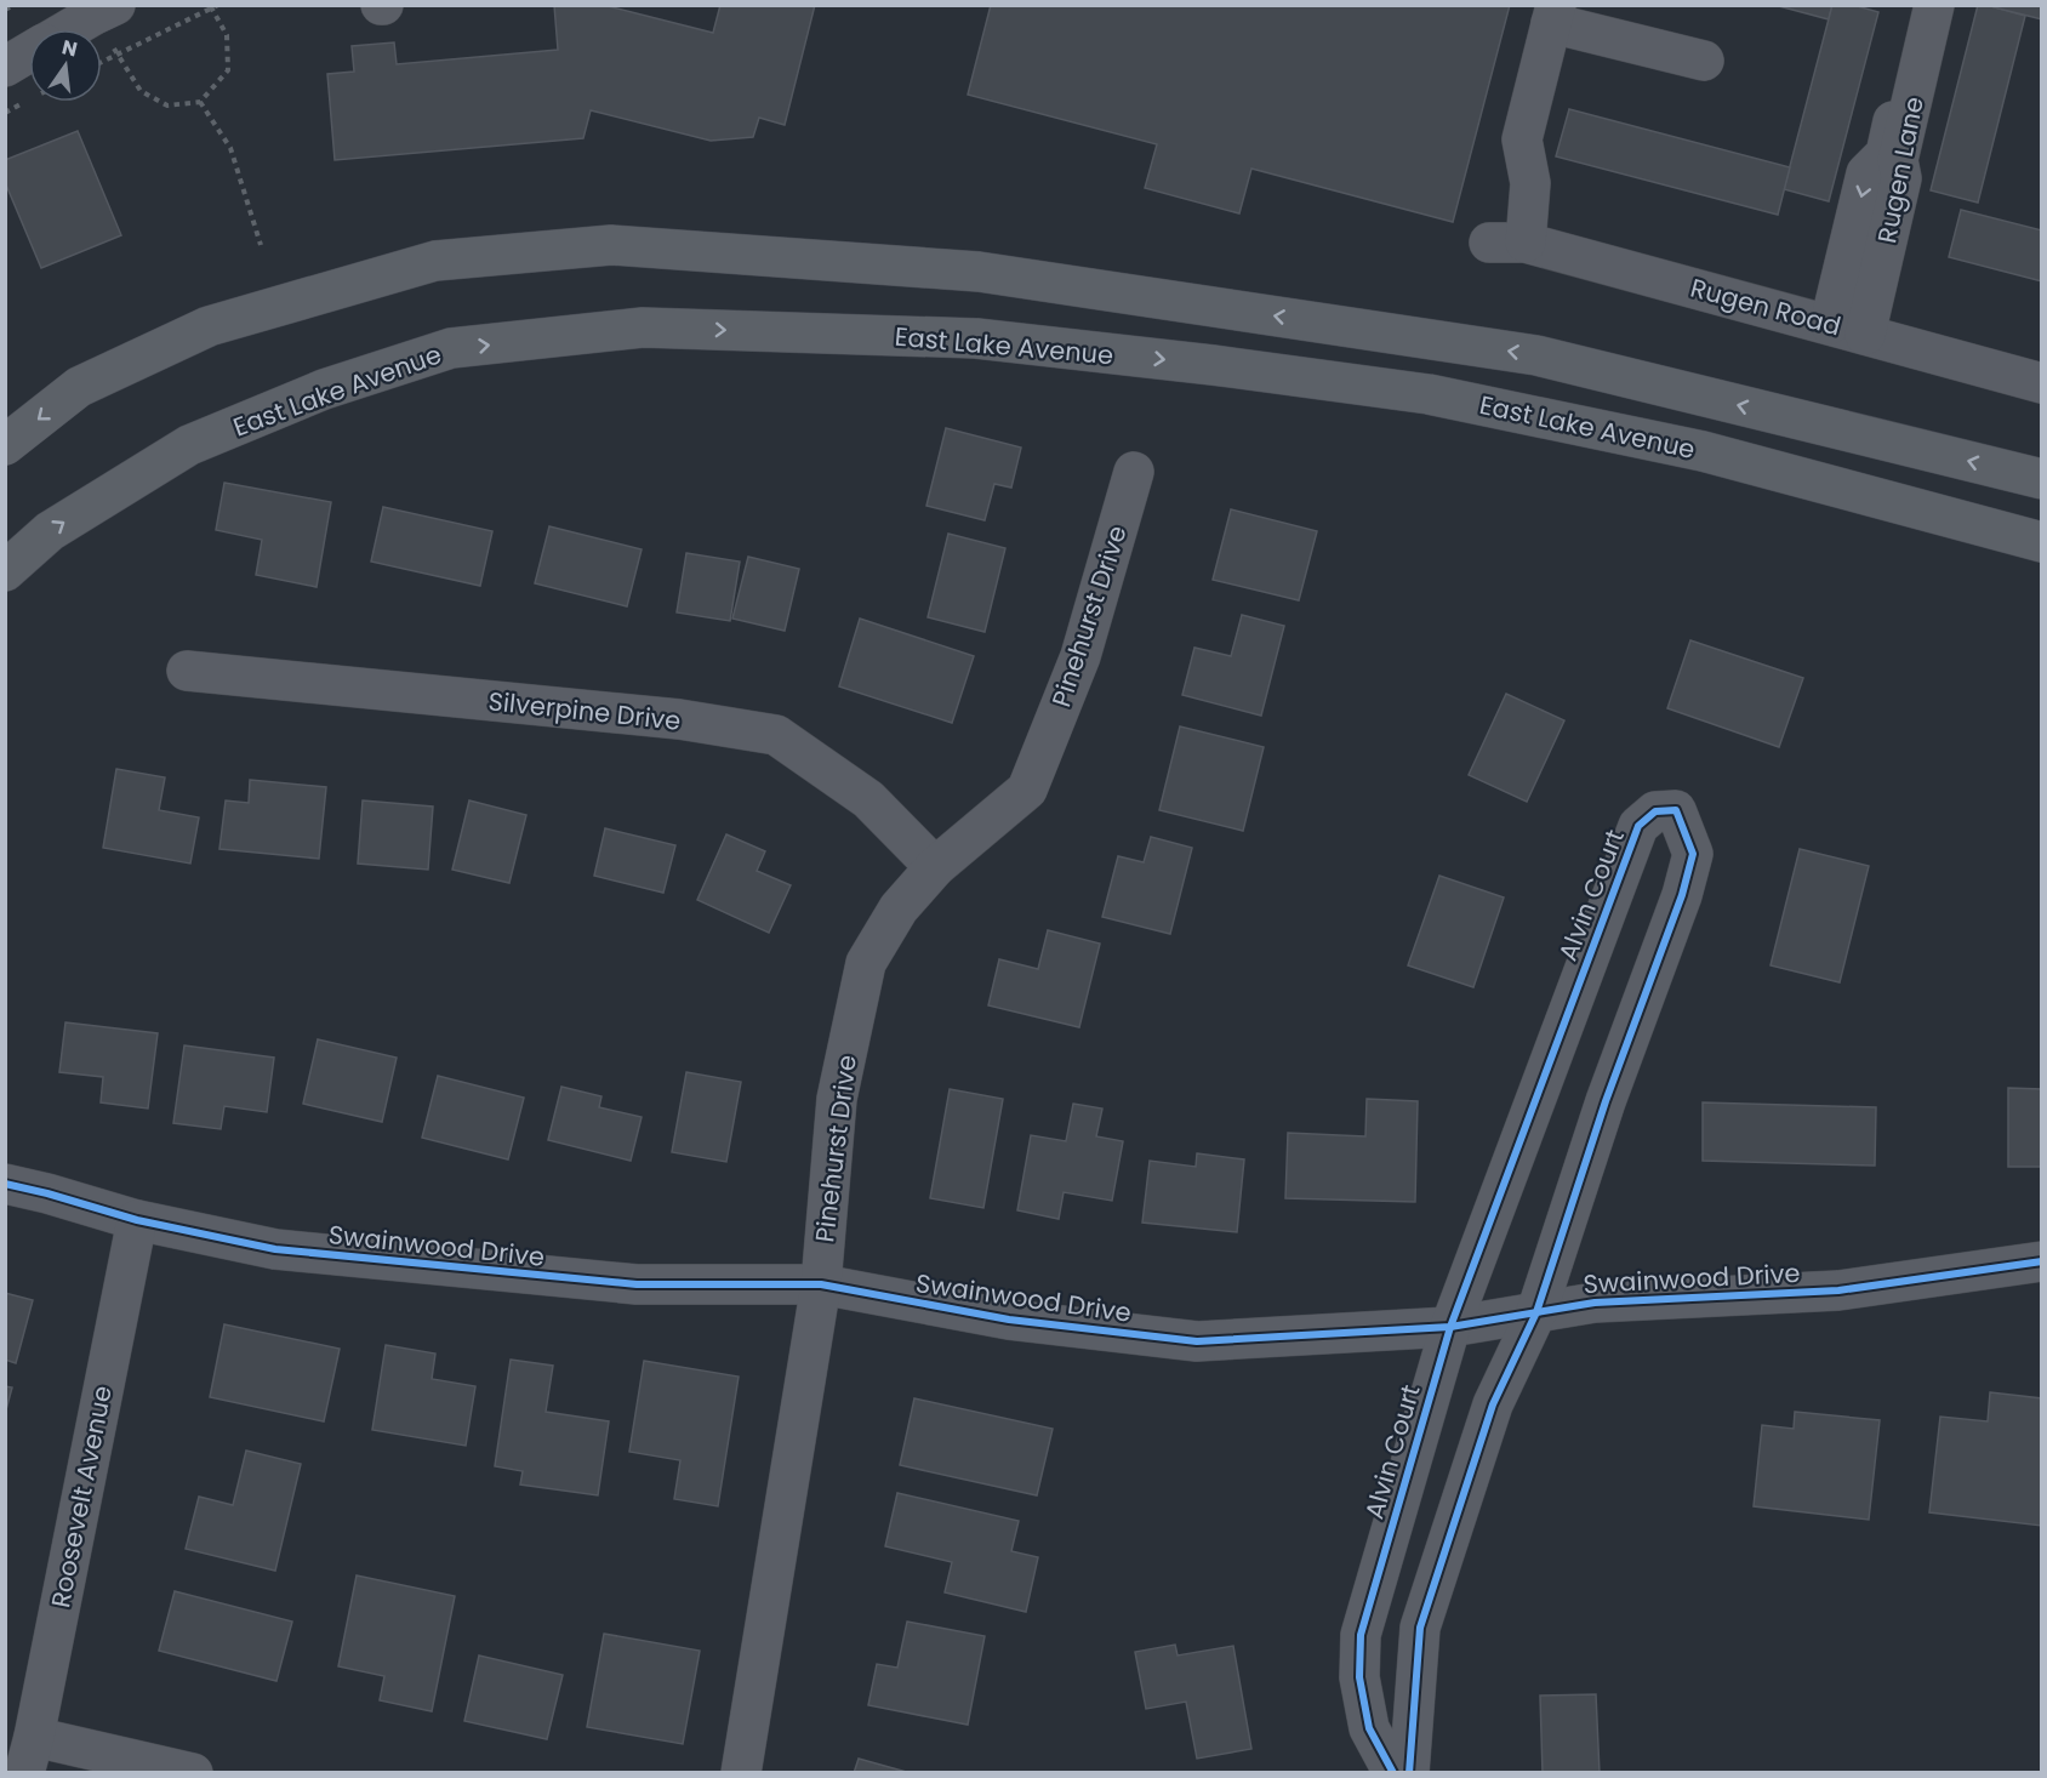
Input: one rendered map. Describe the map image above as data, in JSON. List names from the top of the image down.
{
  "streets": {
    "main road": ["East Lake Avenue"],
    "street": [
      "Rugen Lane",
      "Rugen Road",
      "Pinehurst Drive",
      "Silverpine Drive",
      "Alvin Court",
      "Swainwood Drive",
      "Roosevelt Avenue"
    ]
  },
  "crossings": [
    ["Rugen Lane", "Rugen Road"],
    ["Pinehurst Drive", "Silverpine Drive"],
    ["Pinehurst Drive", "Swainwood Drive"],
    ["Alvin Court", "Swainwood Drive"],
    ["Swainwood Drive", "Roosevelt Avenue"]
  ],
  "north": "top"
}
